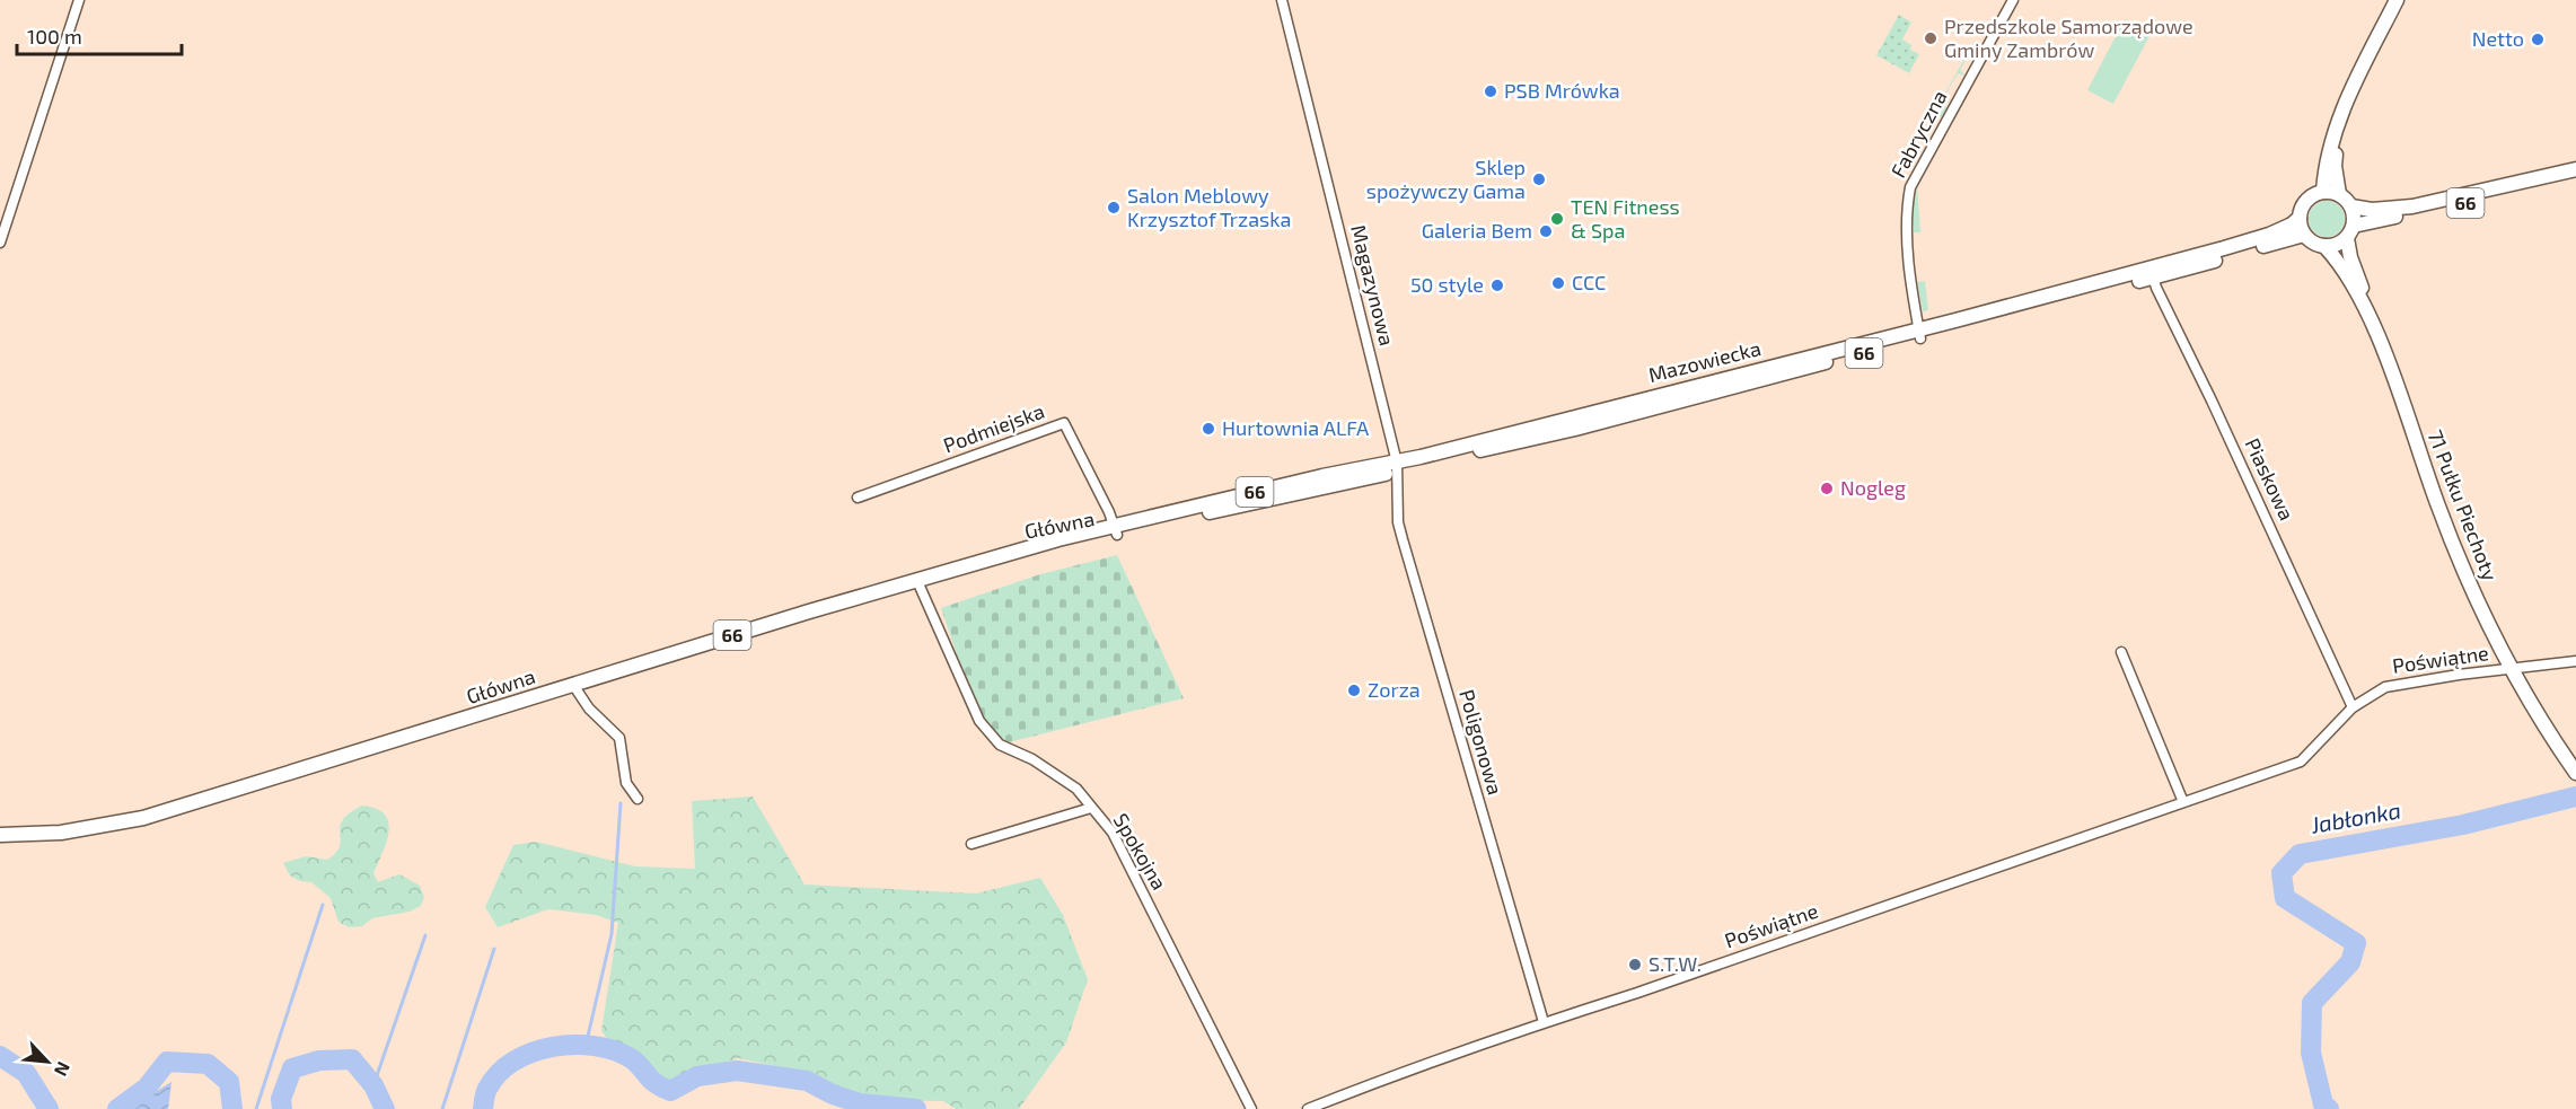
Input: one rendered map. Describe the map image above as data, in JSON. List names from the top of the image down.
{
  "streets": {
    "main road": [
      "66",
      "Mazowiecka",
      "71 Pułku Piechoty",
      "Główna"
    ],
    "street": [
      "Fabryczna",
      "Magazynowa",
      "Podmiejska",
      "Piaskowa",
      "Poświątne",
      "Poligonowa",
      "Spokojna"
    ]
  },
  "crossings": [
    ["Fabryczna", "Mazowiecka"],
    ["66", "Mazowiecka"],
    ["66", "71 Pułku Piechoty"],
    ["Magazynowa", "Mazowiecka"],
    ["Magazynowa", "Poligonowa"],
    ["Mazowiecka", "Podmiejska"],
    ["Mazowiecka", "Piaskowa"],
    ["Mazowiecka", "71 Pułku Piechoty"],
    ["Mazowiecka", "Główna"],
    ["Mazowiecka", "Poligonowa"],
    ["Podmiejska", "Główna"],
    ["Piaskowa", "Poświątne"],
    ["71 Pułku Piechoty", "Poświątne"],
    ["Główna", "Spokojna"],
    ["Poświątne", "Poligonowa"]
  ],
  "water": ["Jabłonka"],
  "places": [
    "Przedszkole Samorządowe Gminy Zambrów",
    "Netto",
    "PSB Mrówka",
    "Sklep spożywczy Gama",
    "Salon Meblowy Krzysztof Trzaska",
    "TEN Fitness & Spa",
    "Galeria Bem",
    "CCC",
    "50 style",
    "Hurtownia ALFA",
    "Nogleg",
    "Zorza",
    "S.T.W."
  ],
  "scale_bar": "100 m",
  "north": "bottom right"
}
